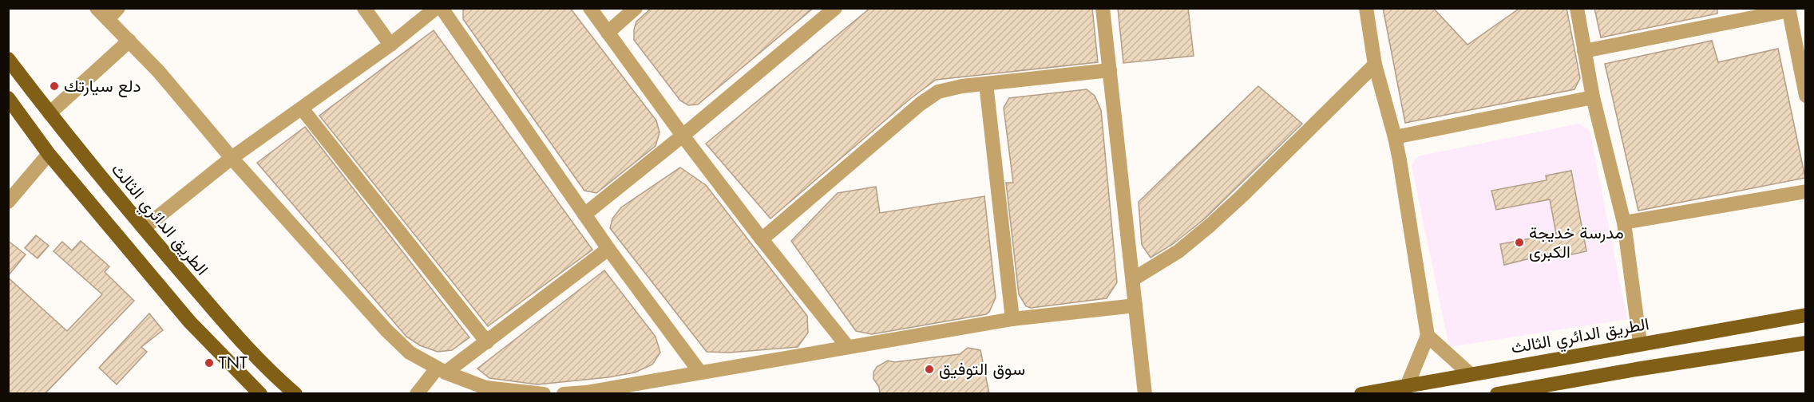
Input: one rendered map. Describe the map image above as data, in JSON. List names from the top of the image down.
{
  "streets": {
    "main road": ["الطريق الدائري الثالث"]
  },
  "places": [
    "دلع سيارتك",
    "مدرسة خديجة الكبرى",
    "TNT",
    "سوق التوفيق"
  ]
}
